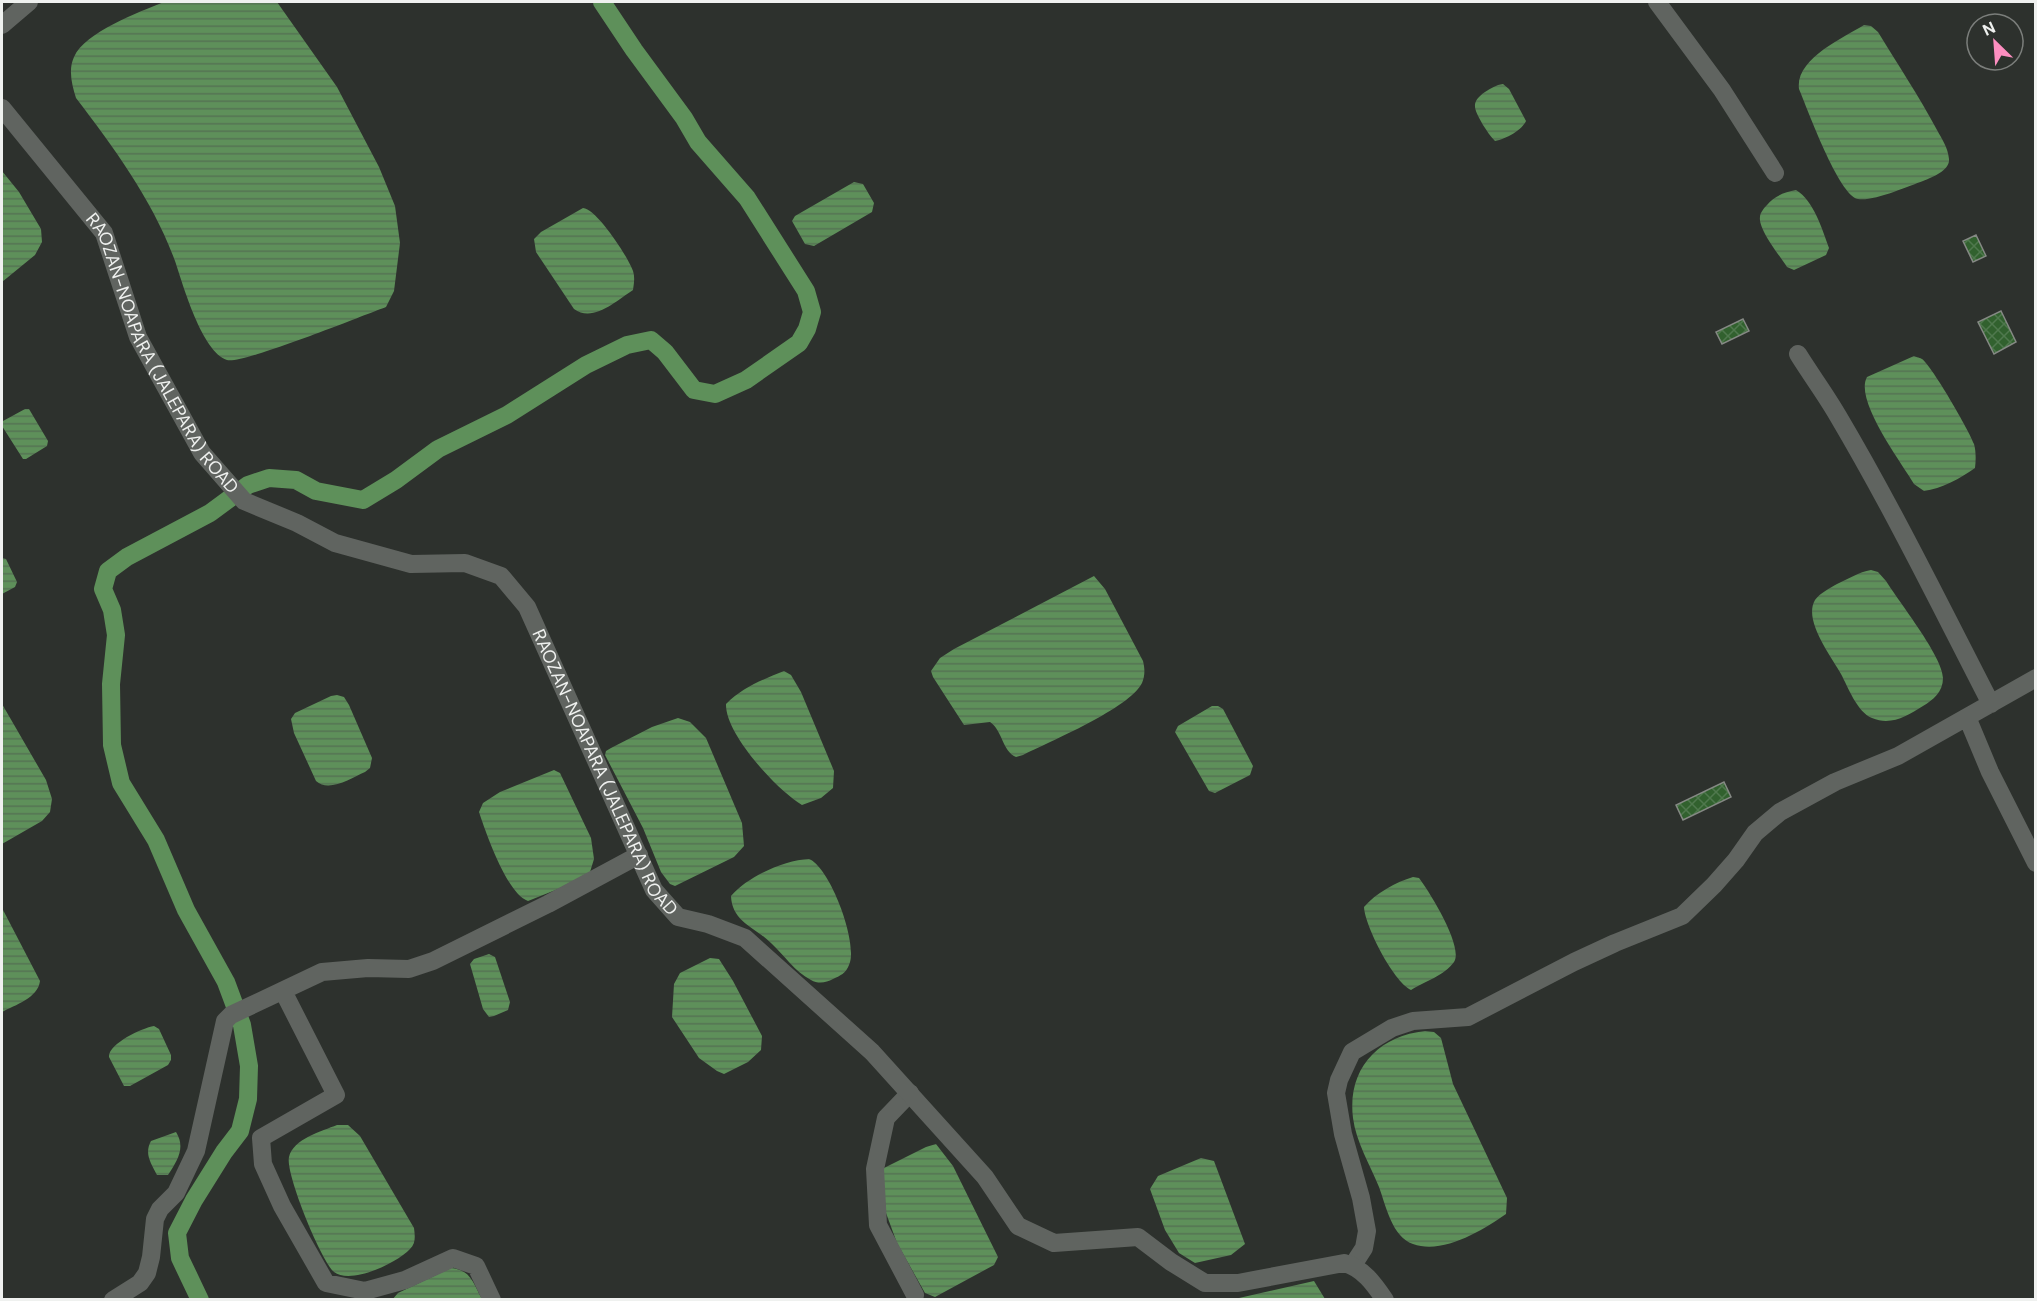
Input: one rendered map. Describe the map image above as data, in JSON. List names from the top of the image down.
{
  "streets": {
    "street": ["RAOZAN-NOAPARA (JALEPARA) ROAD"]
  },
  "north": "top left"
}
